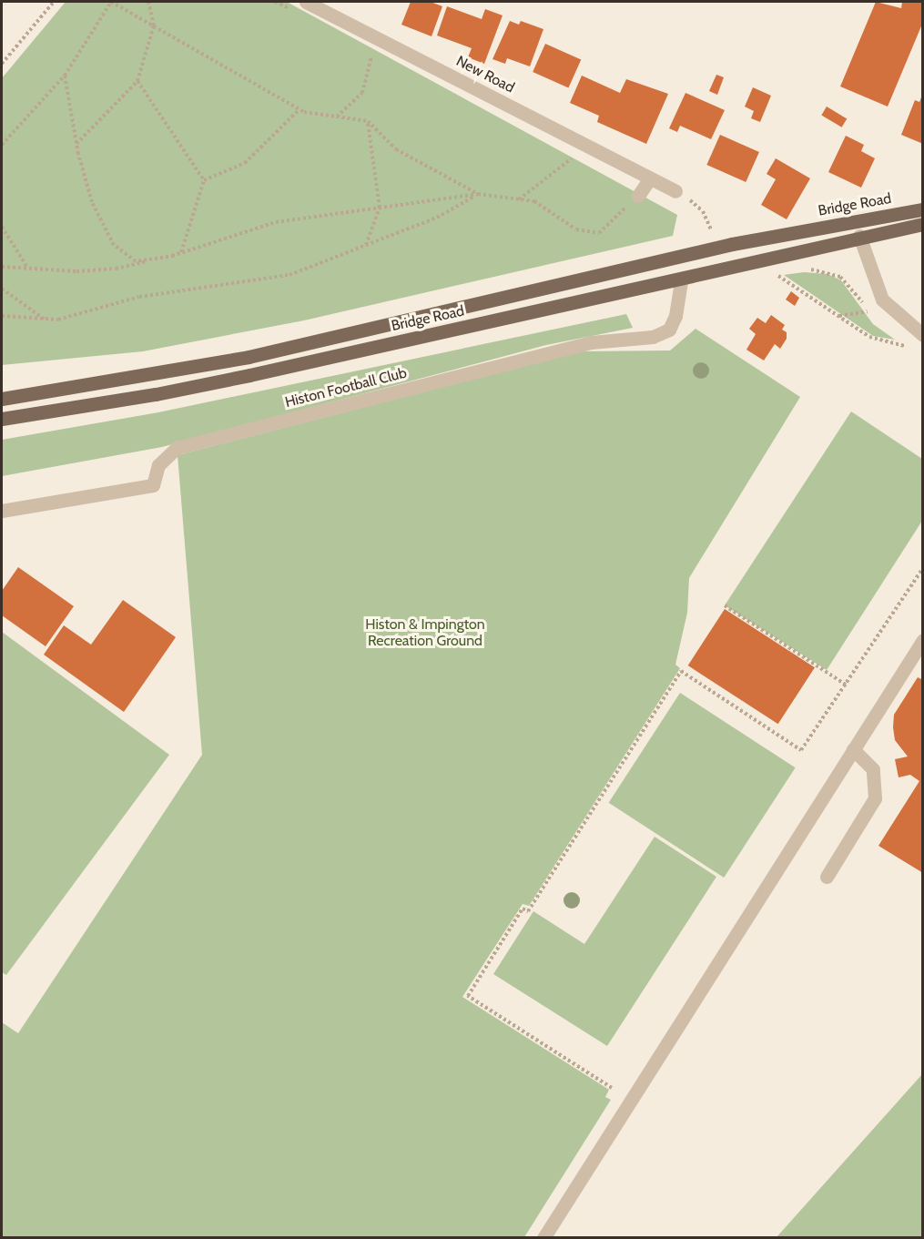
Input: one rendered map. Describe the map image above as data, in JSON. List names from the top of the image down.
{
  "streets": {
    "main road": ["Bridge Road"],
    "street": ["New Road", "Histon Football Club"]
  },
  "crossings": [
    ["Bridge Road", "Histon Football Club"]
  ],
  "parks": ["Histon & Impington Recreation Ground"]
}
